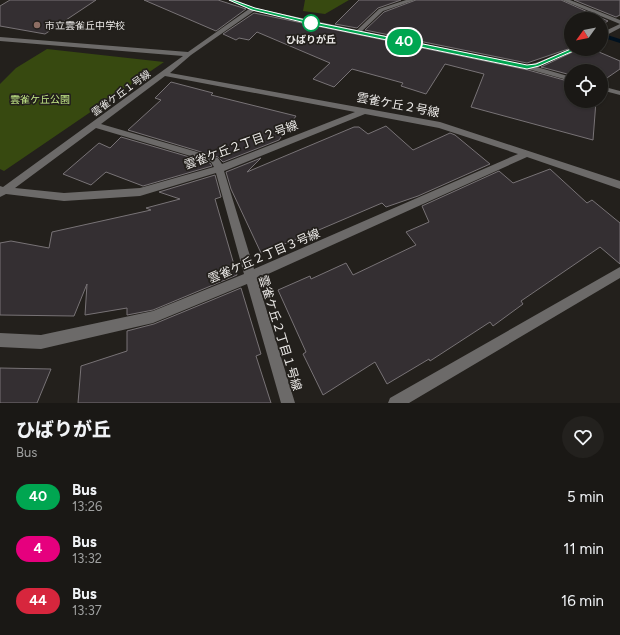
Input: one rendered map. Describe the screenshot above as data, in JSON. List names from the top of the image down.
{
  "streets": {
    "street": [
      "雲雀ケ丘１号線",
      "雲雀ケ丘２号線",
      "雲雀ケ丘２丁目２号線",
      "雲雀ケ丘２丁目３号線",
      "雲雀ケ丘２丁目１号線"
    ]
  },
  "crossings": [
    ["雲雀ケ丘１号線", "雲雀ケ丘２号線"],
    ["雲雀ケ丘１号線", "雲雀ケ丘２丁目２号線"],
    ["雲雀ケ丘２号線", "雲雀ケ丘２丁目２号線"],
    ["雲雀ケ丘２号線", "雲雀ケ丘２丁目３号線"],
    ["雲雀ケ丘２丁目２号線", "雲雀ケ丘２丁目１号線"],
    ["雲雀ケ丘２丁目３号線", "雲雀ケ丘２丁目１号線"]
  ],
  "parks": ["雲雀ケ丘公園"],
  "places": ["ひばりが丘", "市立雲雀丘中学校"],
  "lines": ["bus line 40"],
  "north": "bottom left",
  "page": {
    "on_map": "40",
    "heading": ["ひばりが丘", "Bus"],
    "list": [
      {
        "mark": "40",
        "name": "Bus",
        "note": "13:26",
        "value": "5 min"
      },
      {
        "mark": "4",
        "name": "Bus",
        "note": "13:32",
        "value": "11 min"
      },
      {
        "mark": "44",
        "name": "Bus",
        "note": "13:37",
        "value": "16 min"
      }
    ]
  }
}
